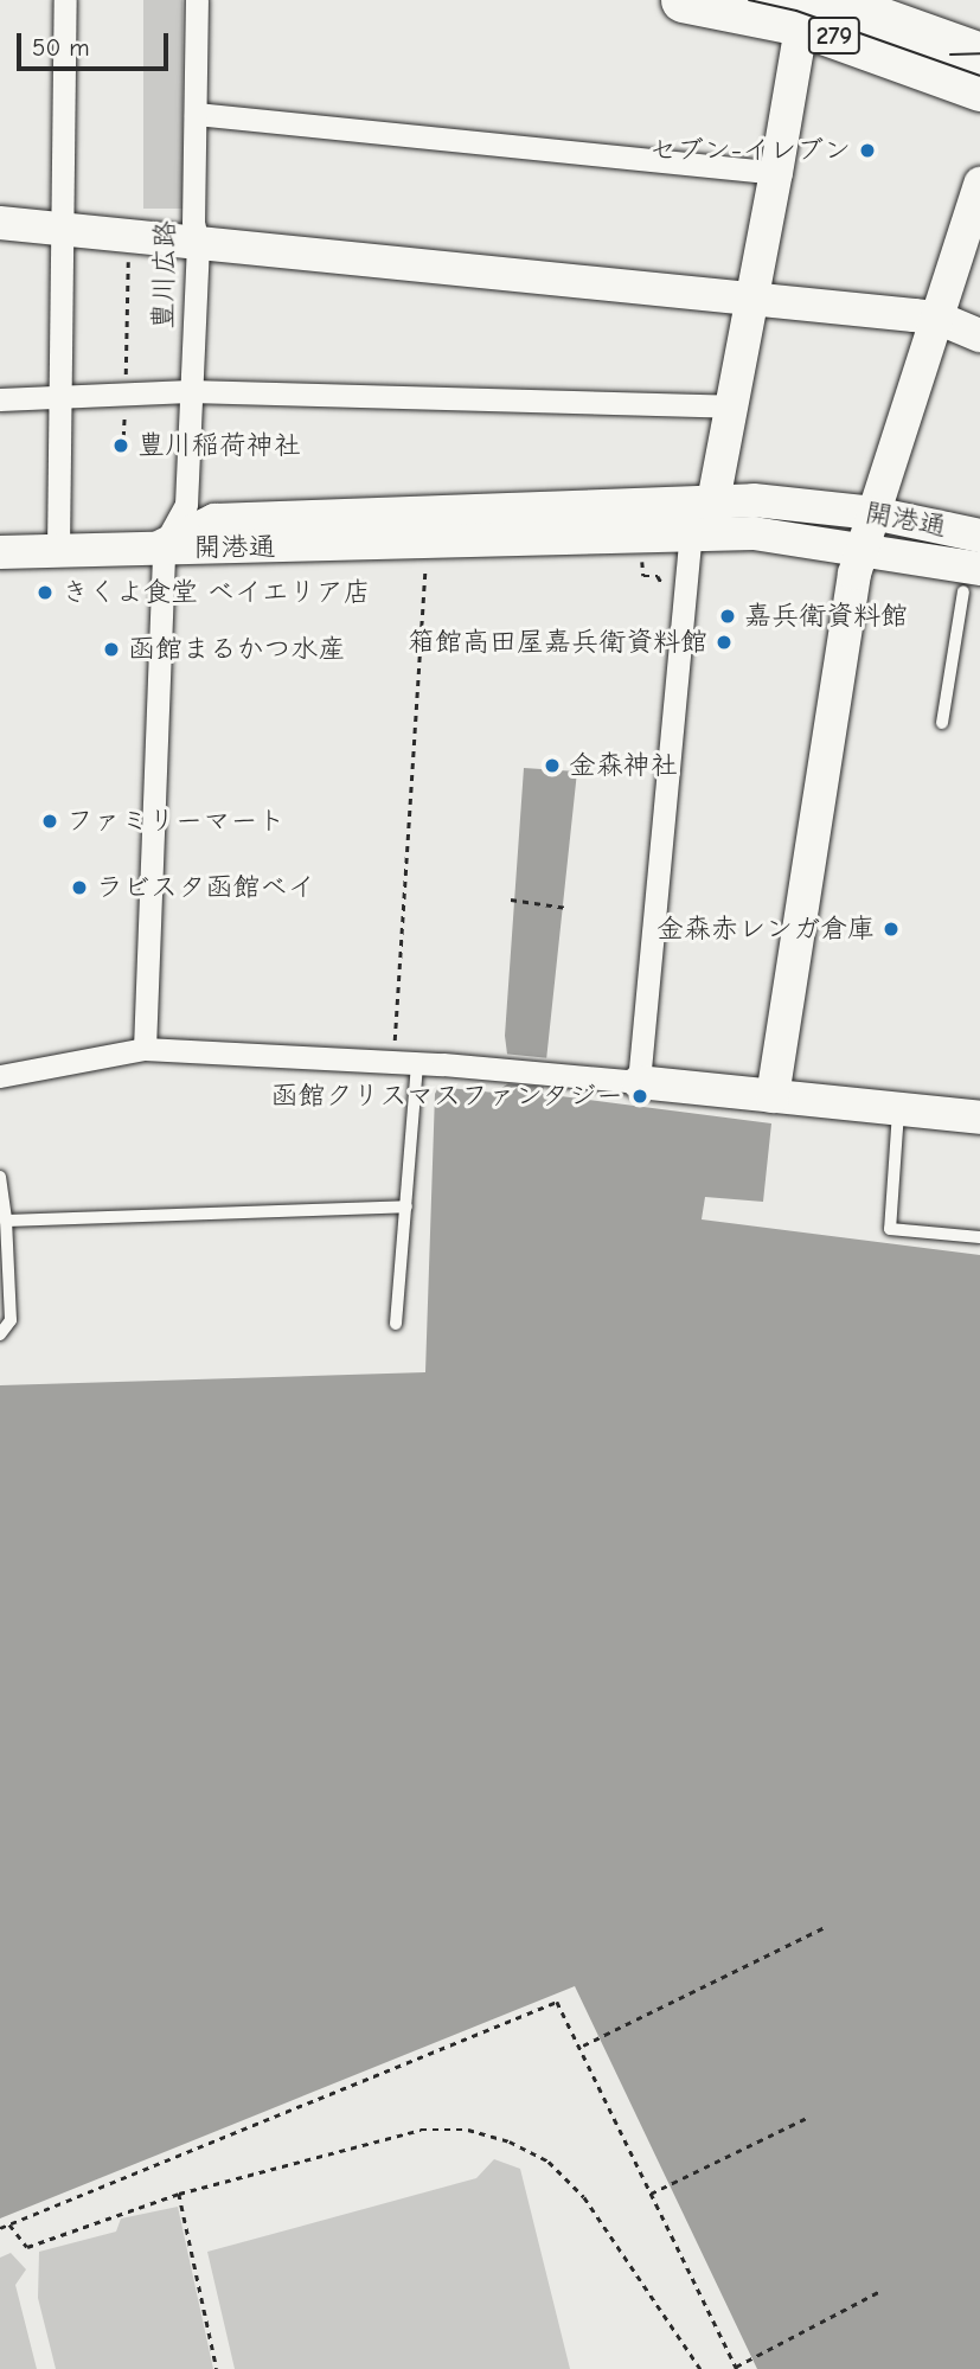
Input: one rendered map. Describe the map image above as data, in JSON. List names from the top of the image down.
{
  "streets": {
    "highway": ["279"],
    "street": ["豊川広路", "開港通"]
  },
  "crossings": [
    ["豊川広路", "開港通"]
  ],
  "places": [
    "セブン-イレブン",
    "豊川稲荷神社",
    "きくよ食堂 ベイエリア店",
    "嘉兵衛資料館",
    "箱館高田屋嘉兵衛資料館",
    "函館まるかつ水産",
    "金森神社",
    "ファミリーマート",
    "ラビスタ函館ベイ",
    "金森赤レンガ倉庫",
    "函館クリスマスファンタジー"
  ],
  "scale_bar": "50 m"
}
